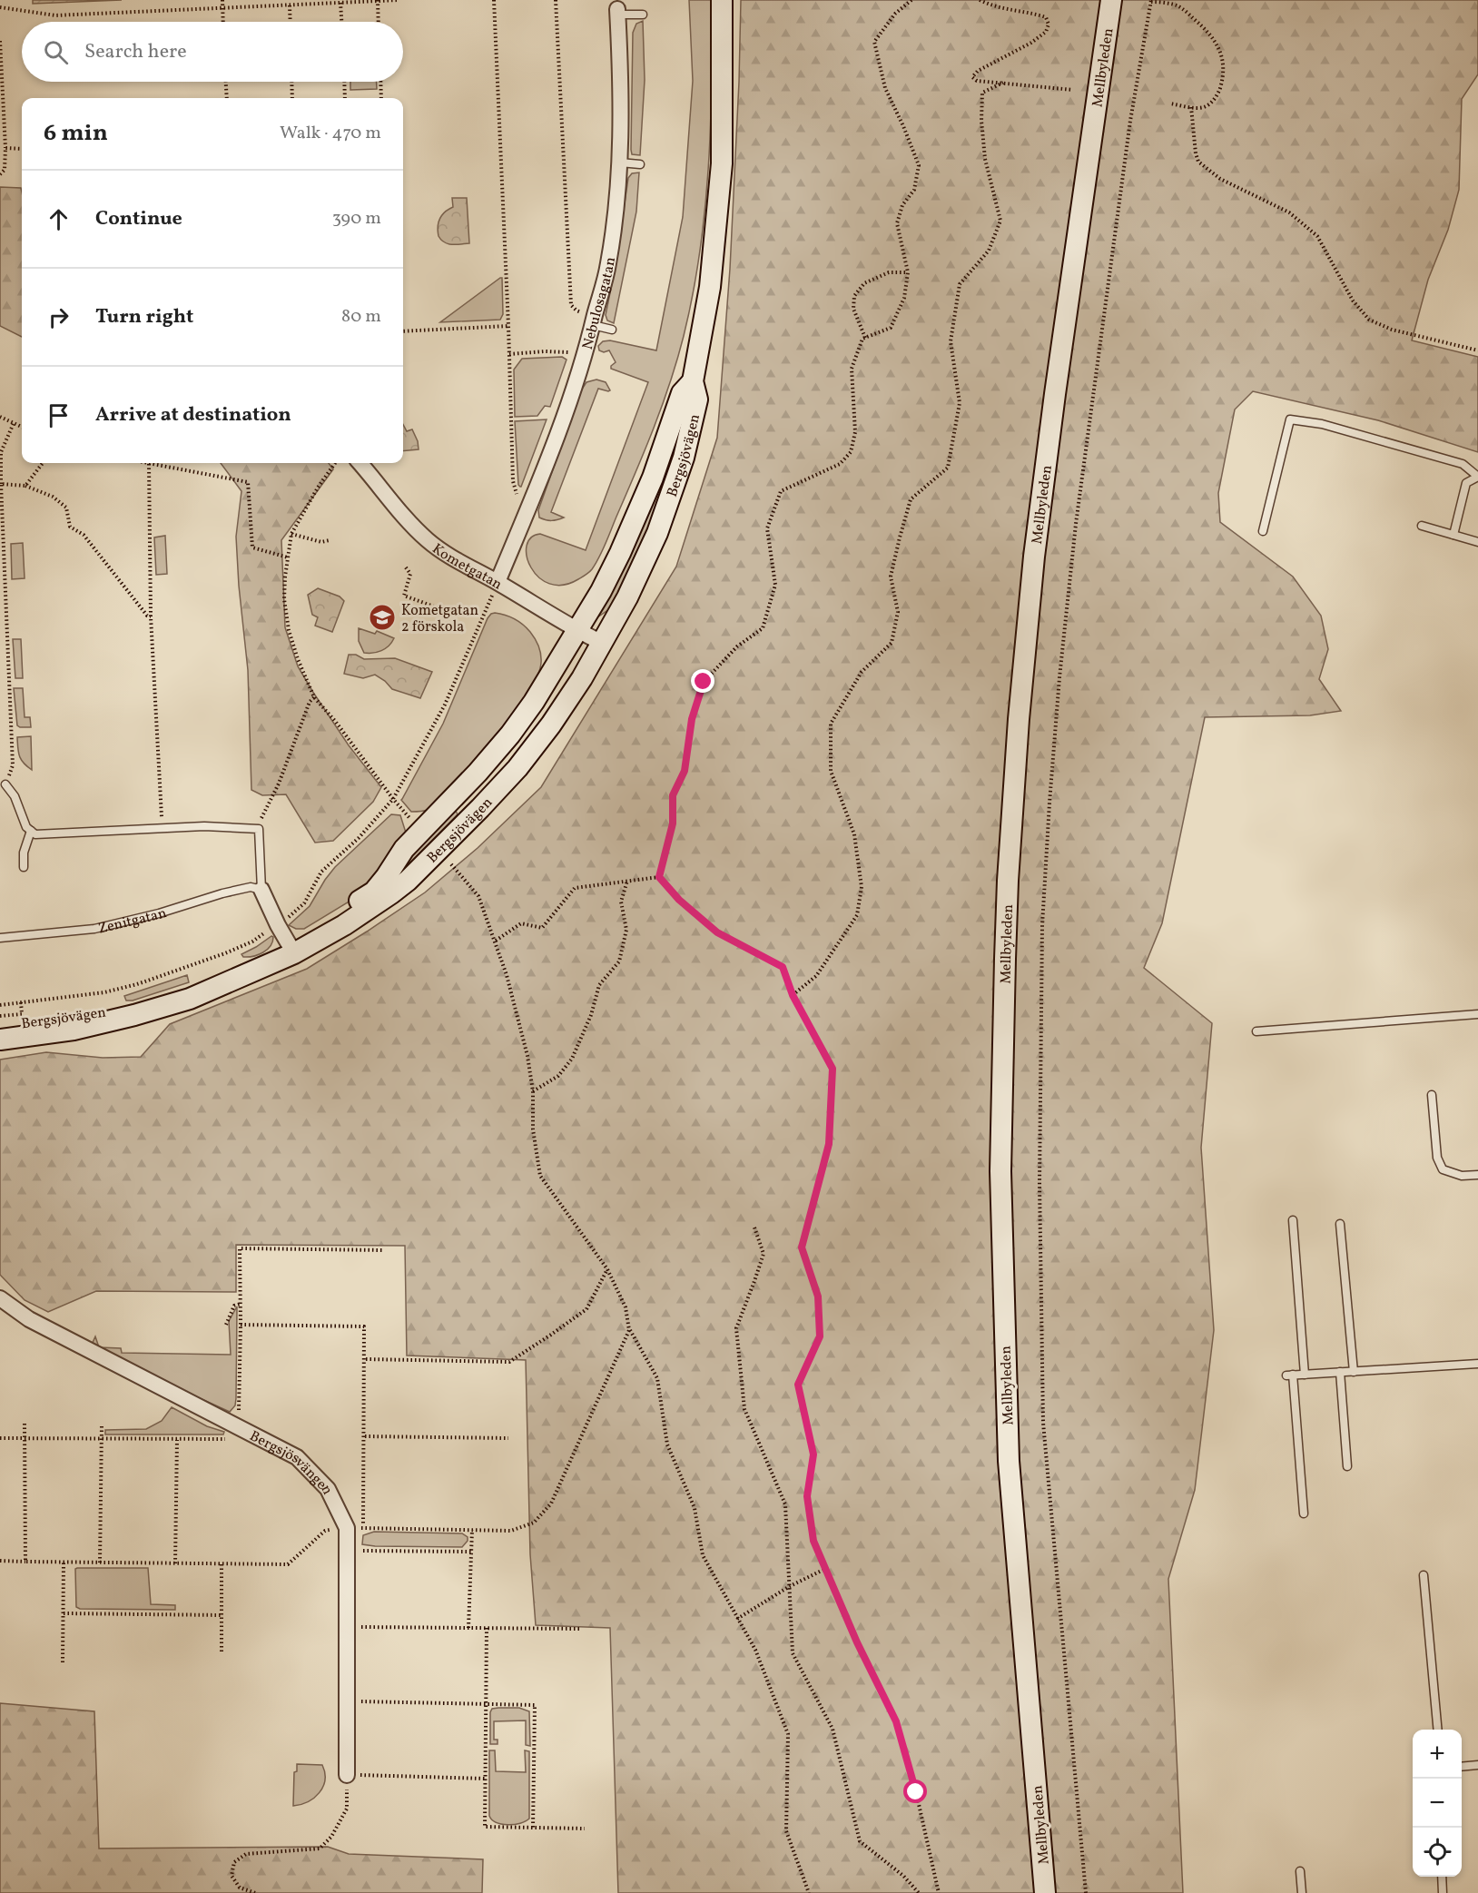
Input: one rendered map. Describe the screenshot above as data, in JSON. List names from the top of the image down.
{
  "streets": {
    "street": [
      "Mellbyleden",
      "Nebulosagatan",
      "Bergsjövägen",
      "Kometgatan",
      "Bergsjösvängen"
    ],
    "lane": ["Zenitgatan"]
  },
  "crossings": [
    ["Nebulosagatan", "Kometgatan"],
    ["Bergsjövägen", "Kometgatan"]
  ],
  "places": {
    "school or university": ["Kometgatan 2 förskola"]
  },
  "page": {
    "search": "Search here",
    "heading": ["6 min", "Walk · 470 m"],
    "list": [
      ["Continue", "390 m"],
      ["Turn right", "80 m"],
      "Arrive at destination"
    ],
    "map_buttons": ["+", "−"]
  }
}
